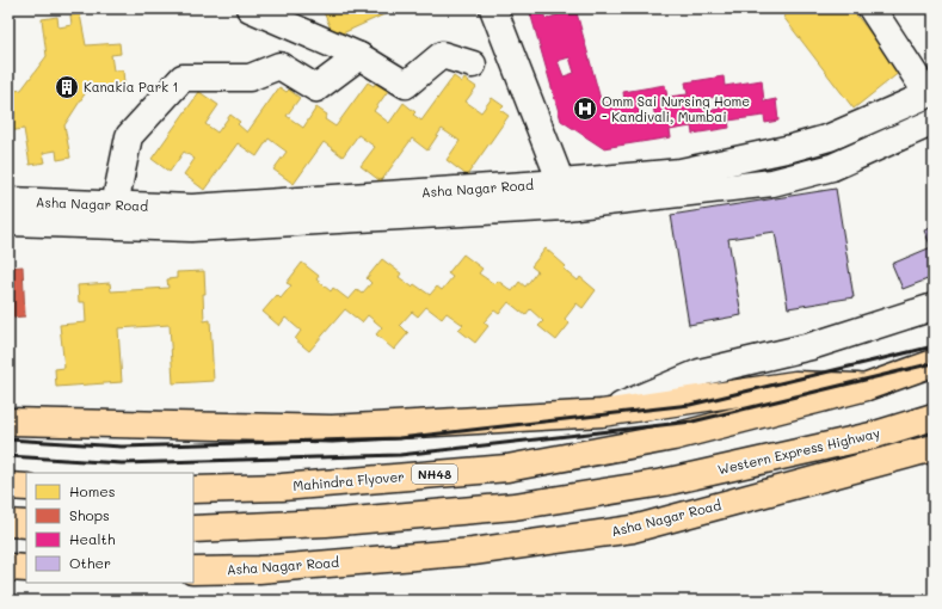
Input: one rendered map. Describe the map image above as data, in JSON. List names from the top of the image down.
{
  "streets": {
    "main road": [
      "Asha Nagar Road",
      "Western Express Highway",
      "NH48",
      "Mahindra Flyover"
    ]
  },
  "crossings": [
    ["NH48", "Mahindra Flyover"]
  ],
  "places": {
    "building": ["Kanakia Park 1"],
    "hospital": ["Omm Sai Nursing Home - Kandivali, Mumbai"]
  },
  "legend": [
    "Homes",
    "Shops",
    "Health",
    "Other"
  ]
}
